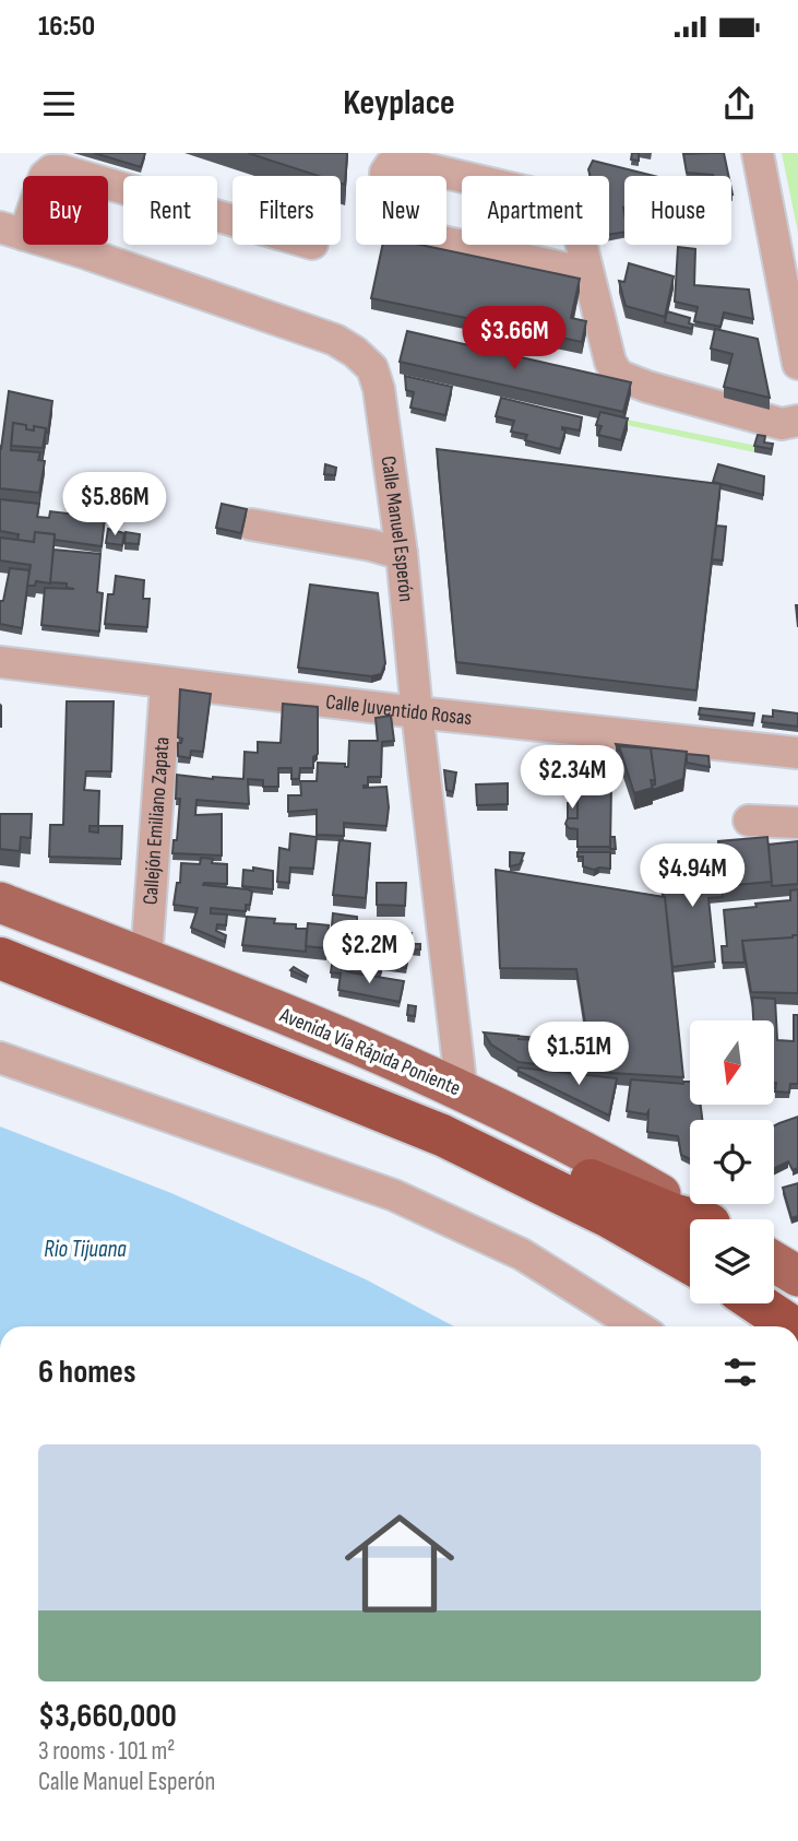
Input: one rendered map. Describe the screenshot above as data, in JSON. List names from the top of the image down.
{
  "streets": {
    "main road": ["Avenida Vía Rápida Poniente"],
    "street": ["Calle Manuel Esperón", "Calle Juventido Rosas", "Callejón Emiliano Zapata"]
  },
  "crossings": [
    ["Calle Manuel Esperón", "Calle Juventido Rosas"],
    ["Calle Manuel Esperón", "Avenida Vía Rápida Poniente"],
    ["Calle Juventido Rosas", "Callejón Emiliano Zapata"],
    ["Callejón Emiliano Zapata", "Avenida Vía Rápida Poniente"]
  ],
  "water": ["Rio Tijuana"],
  "north": "bottom",
  "page": {
    "status": "16:50",
    "header": "Keyplace",
    "chip": [
      "Buy",
      "Rent",
      "Filters",
      "New",
      "Apartment",
      "House"
    ],
    "price": [
      "$3.66M",
      "$5.86M",
      "$2.34M",
      "$4.94M",
      "$2.2M",
      "$1.51M"
    ],
    "heading": "6 homes",
    "list": [
      {
        "name": "$3,660,000",
        "note": "3 rooms · 101 m² · Calle Manuel Esperón"
      }
    ]
  }
}
